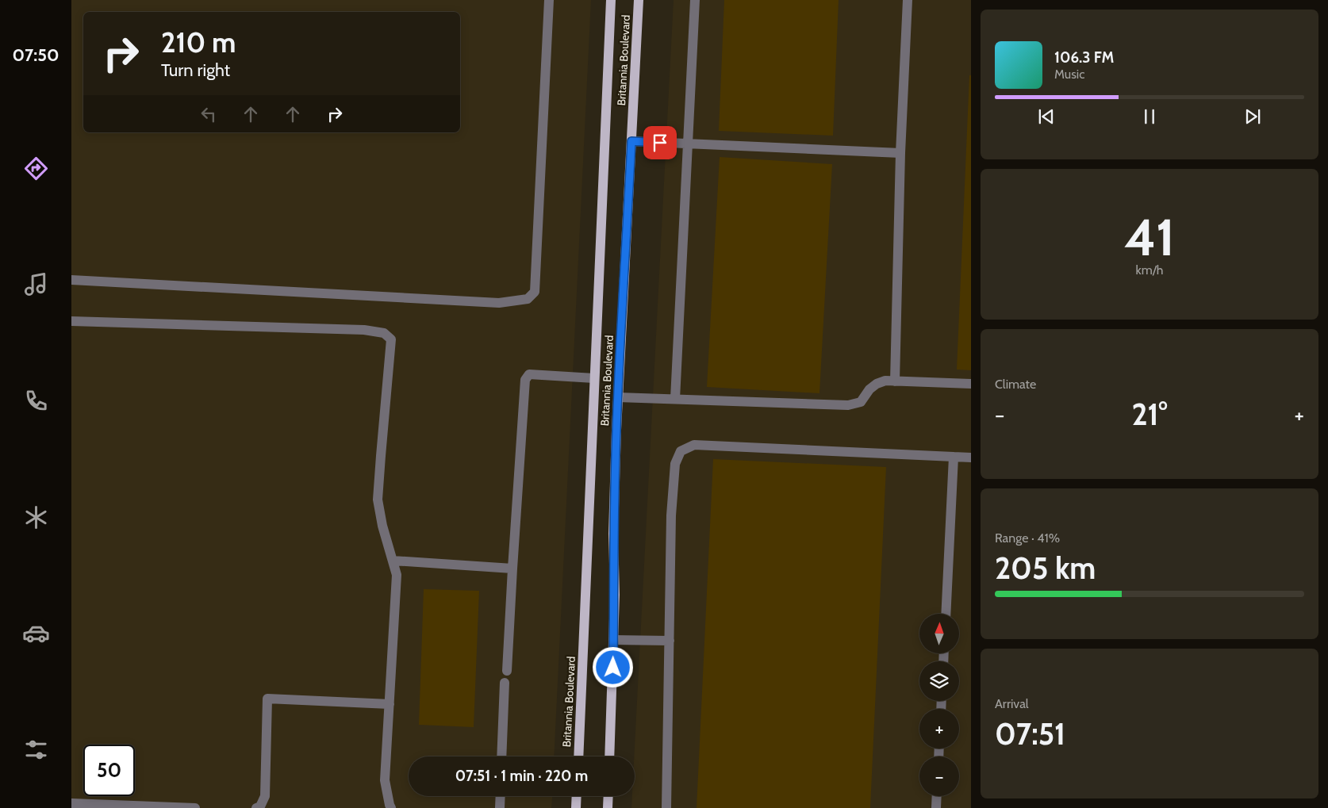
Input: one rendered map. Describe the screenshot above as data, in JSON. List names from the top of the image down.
{
  "streets": {
    "main road": ["Britannia Boulevard"]
  },
  "north": "top",
  "page": {
    "tabs": "07:50",
    "turn": ["210 m", "Turn right"],
    "song": ["106.3 FM", "Music"],
    "tile": [
      ["41", "km/h"],
      "Climate",
      ["Range · 41%", "205 km"],
      ["Arrival", "07:51"]
    ],
    "heat": ["−", "21°", "+"],
    "map_buttons": ["+", "−"],
    "limit": "50",
    "trip": "07:51 · 1 min · 220 m"
  }
}
